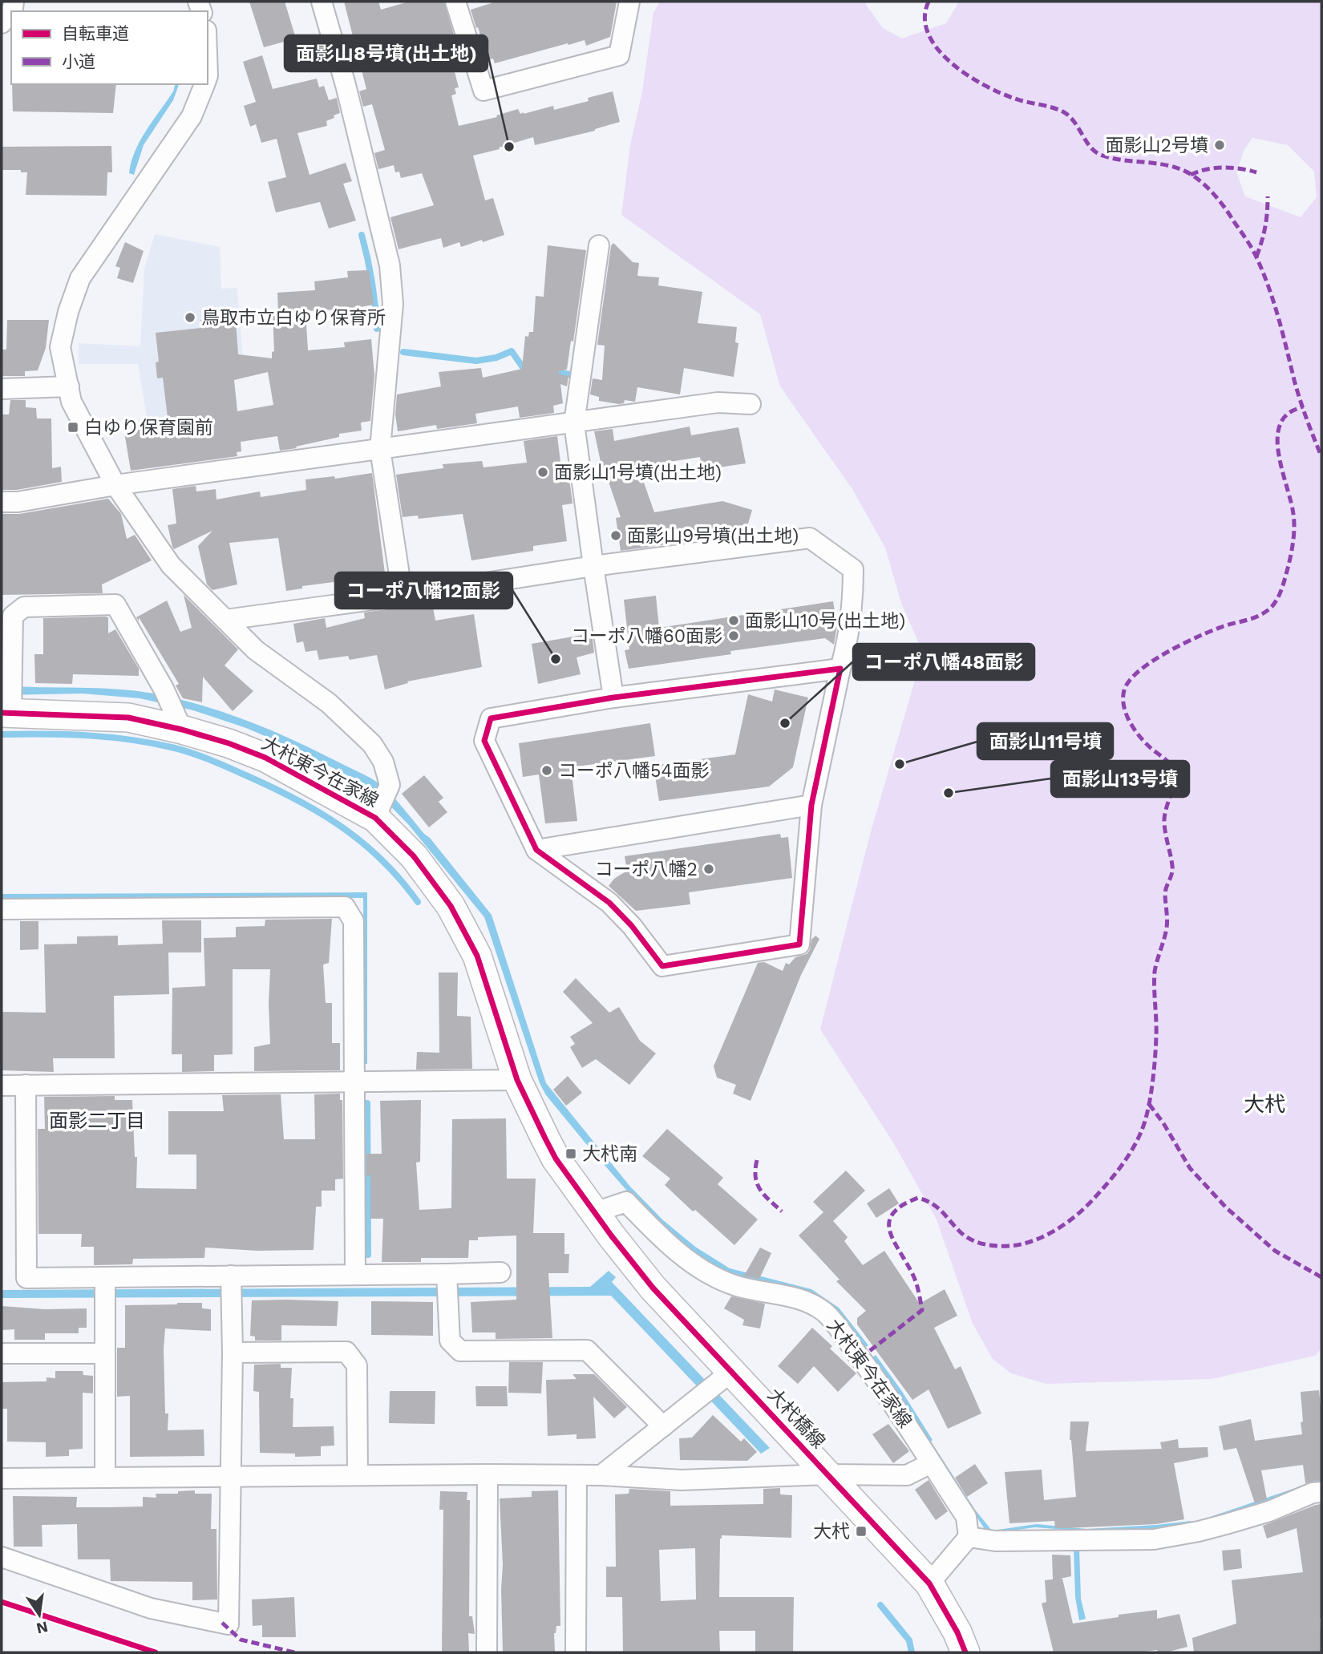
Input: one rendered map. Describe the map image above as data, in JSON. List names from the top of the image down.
{
  "streets": {
    "street": ["大杙東今在家線", "大杙橋線"]
  },
  "crossings": [
    ["大杙東今在家線", "大杙橋線"]
  ],
  "districts": ["大杙", "面影二丁目"],
  "places": {
    "other": [
      "面影山2号墳",
      "面影山8号墳(出土地)",
      "鳥取市立白ゆり保育所",
      "面影山1号墳(出土地)",
      "面影山9号墳(出土地)",
      "面影山10号(出土地)",
      "コーポ八幡60面影",
      "コーポ八幡12面影",
      "コーポ八幡48面影",
      "面影山11号墳",
      "コーポ八幡54面影",
      "面影山13号墳",
      "コーポ八幡2"
    ],
    "transit": ["白ゆり保育園前", "大杙南", "大杙"]
  },
  "legend": ["自転車道", "小道"],
  "north": "bottom"
}
